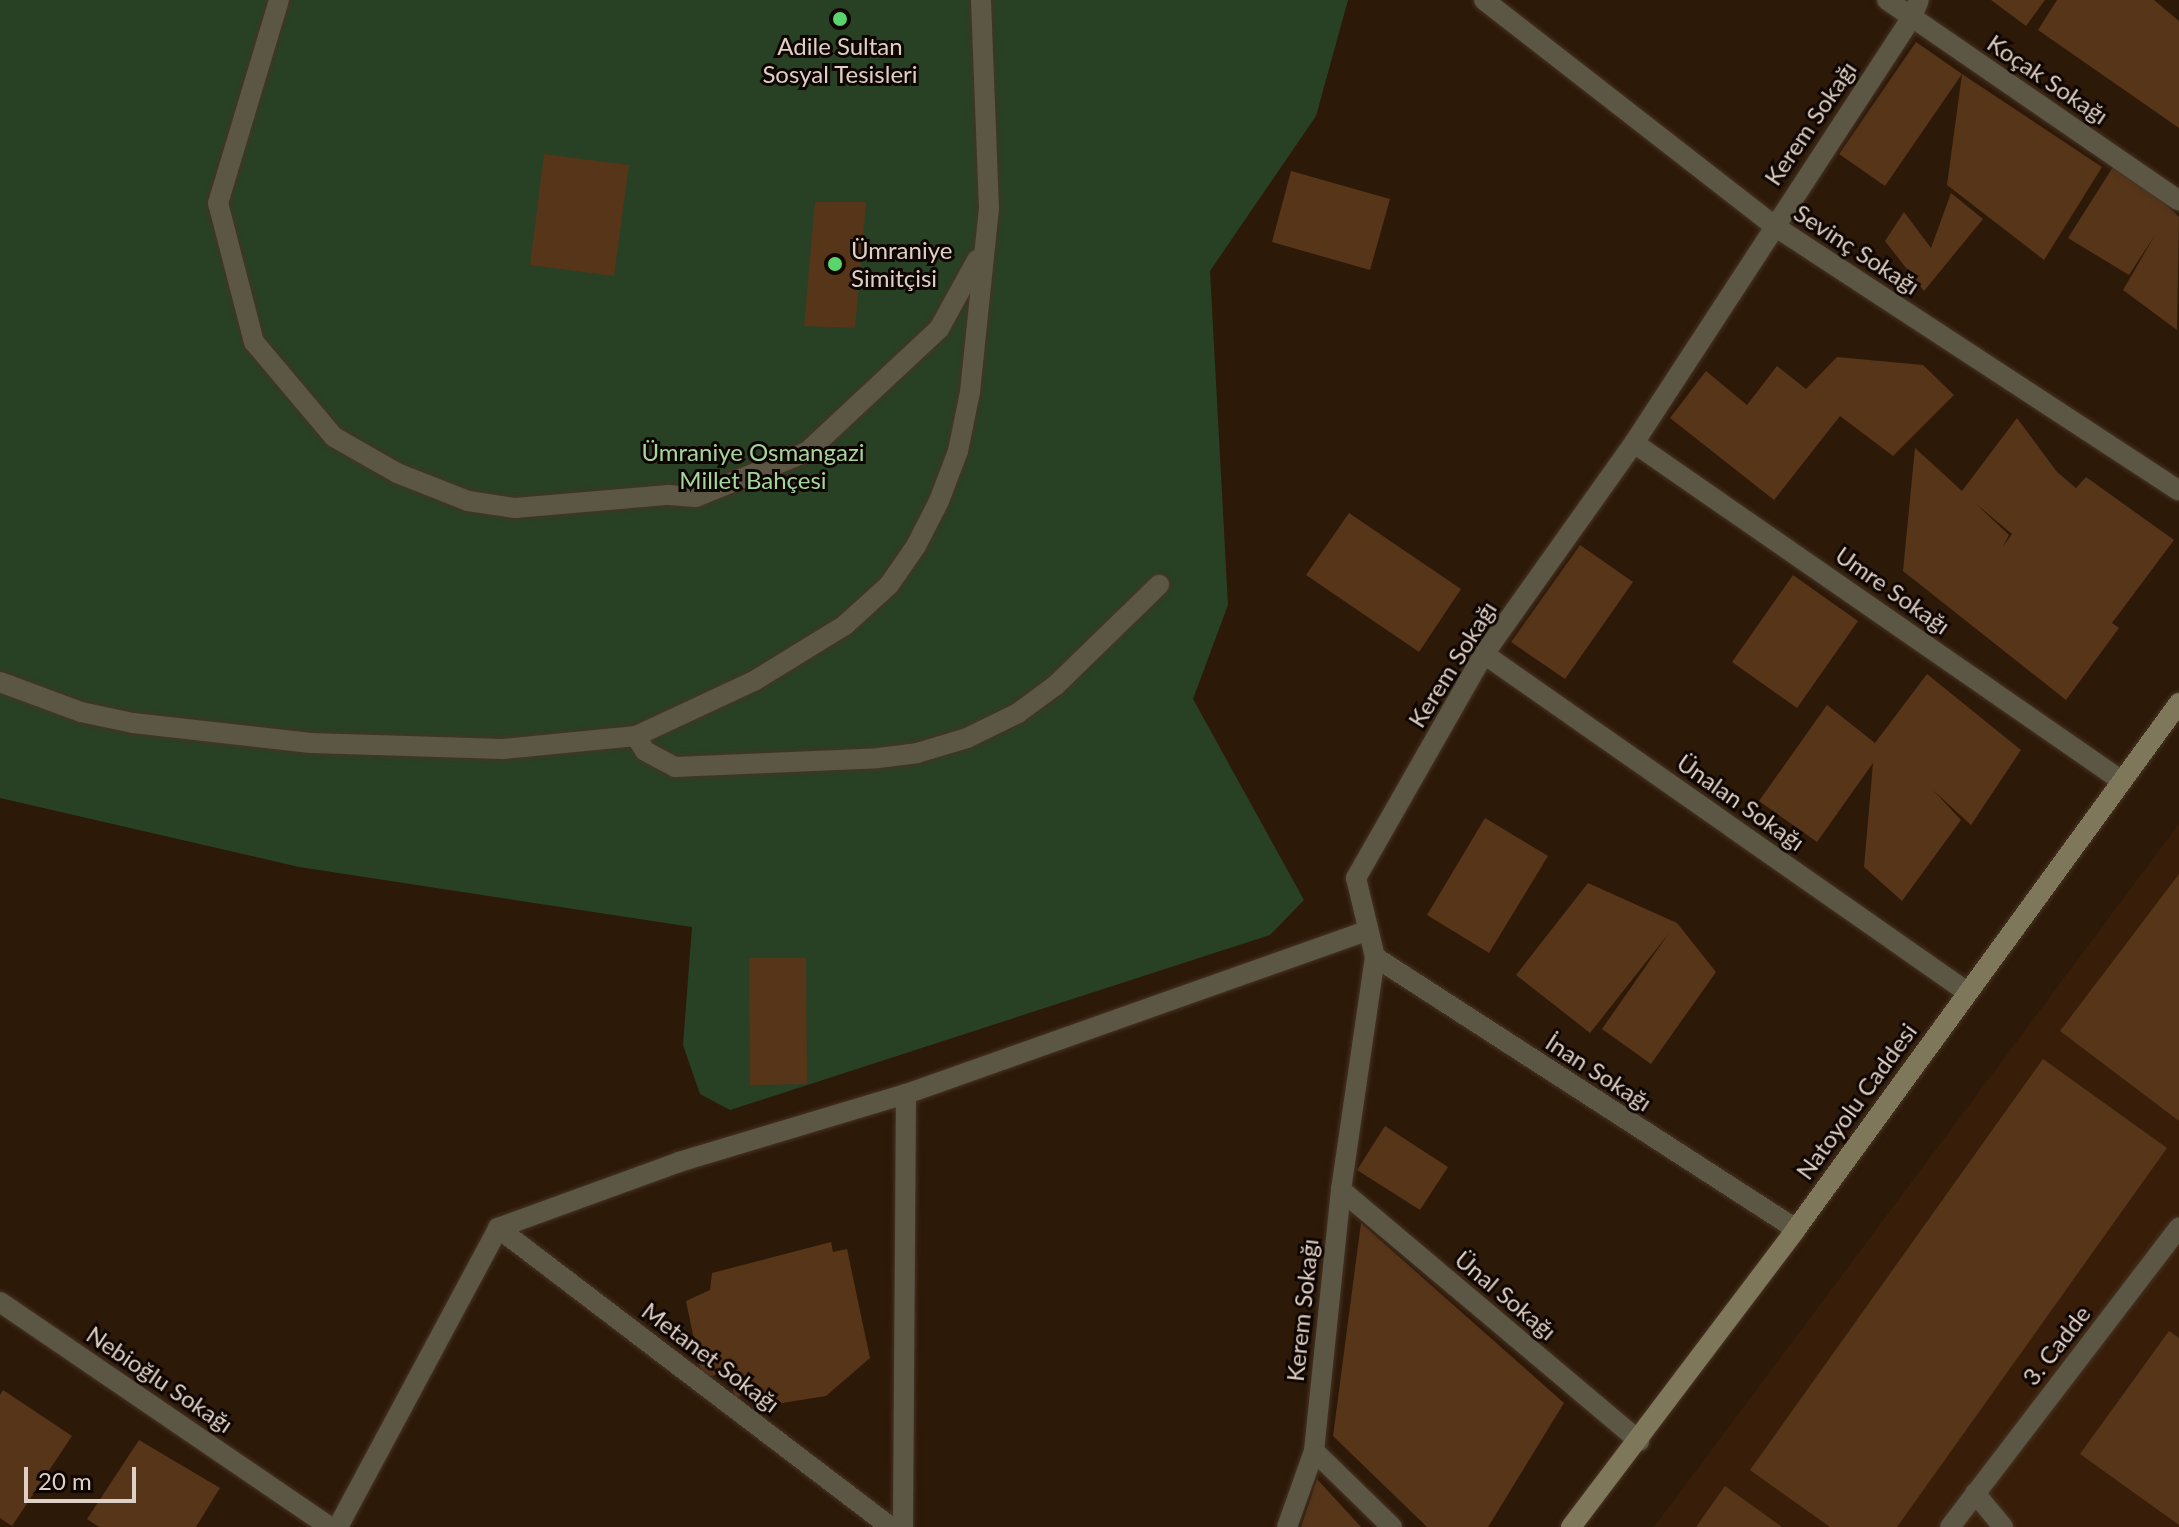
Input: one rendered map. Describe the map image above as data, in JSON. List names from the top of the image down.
{
  "streets": {
    "main road": ["Natoyolu Caddesi"],
    "street": [
      "Koçak Sokağı",
      "Kerem Sokağı",
      "Sevinç Sokağı",
      "Umre Sokağı",
      "Ünalan Sokağı",
      "İnan Sokağı",
      "Ünal Sokağı",
      "3. Cadde",
      "Metanet Sokağı",
      "Nebioğlu Sokağı"
    ]
  },
  "crossings": [
    ["Koçak Sokağı", "Kerem Sokağı"],
    ["Kerem Sokağı", "Sevinç Sokağı"],
    ["Kerem Sokağı", "Umre Sokağı"],
    ["Kerem Sokağı", "Ünalan Sokağı"],
    ["Kerem Sokağı", "İnan Sokağı"],
    ["Kerem Sokağı", "Ünal Sokağı"],
    ["Umre Sokağı", "Natoyolu Caddesi"],
    ["Ünalan Sokağı", "Natoyolu Caddesi"],
    ["İnan Sokağı", "Natoyolu Caddesi"],
    ["Natoyolu Caddesi", "Ünal Sokağı"]
  ],
  "parks": ["Ümraniye Osmangazi Millet Bahçesi"],
  "places": ["Adile Sultan Sosyal Tesisleri", "Ümraniye Simitçisi"],
  "scale_bar": "20 m"
}
